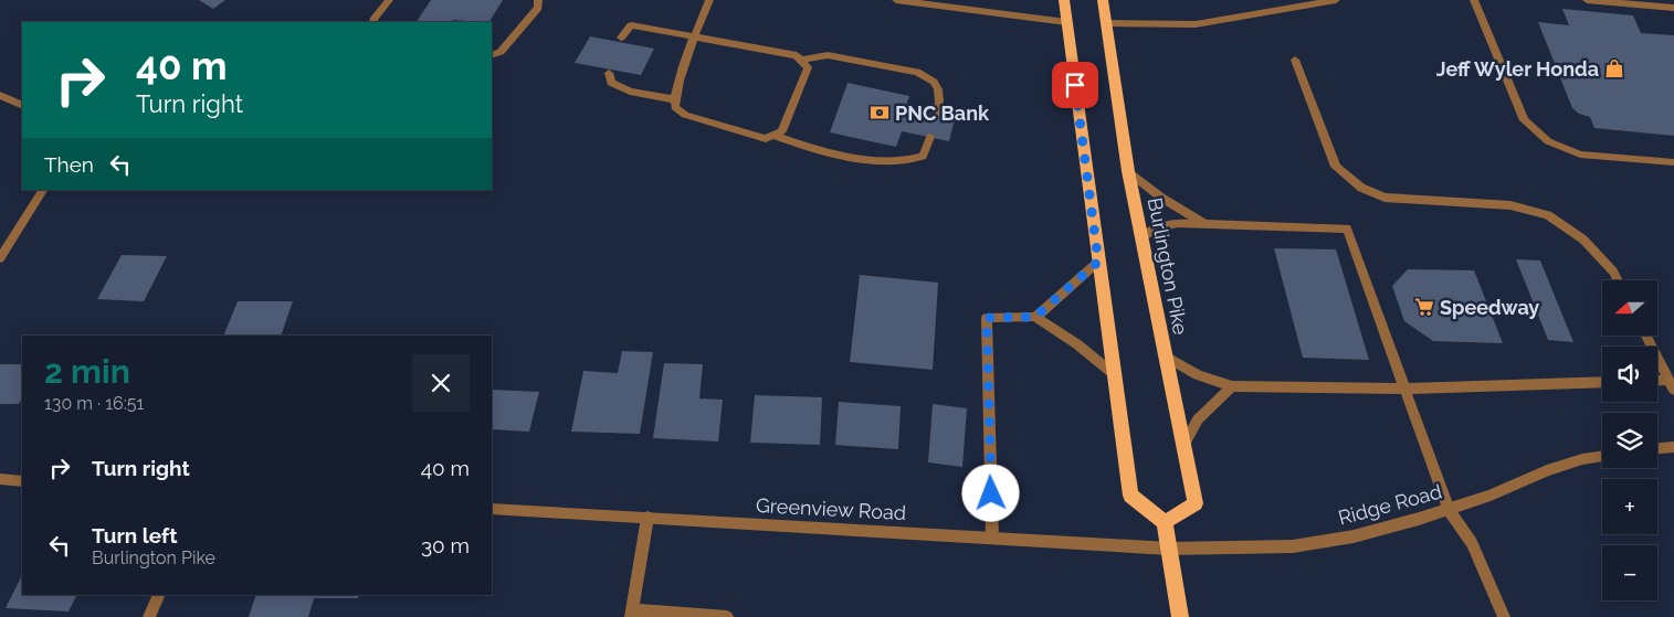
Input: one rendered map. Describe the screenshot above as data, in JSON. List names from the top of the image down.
{
  "streets": {
    "main road": ["Burlington Pike"],
    "street": ["Ridge Road", "Greenview Road"]
  },
  "crossings": [
    ["Ridge Road", "Greenview Road"]
  ],
  "places": {
    "shop": ["Jeff Wyler Honda"],
    "bank": ["PNC Bank"],
    "supermarket": ["Speedway"]
  },
  "north": "left",
  "page": {
    "turn": ["40 m", "Turn right"],
    "then": "Then",
    "map_buttons": ["+", "−"],
    "heading": ["2 min", "130 m · 16:51"],
    "list": [
      {
        "name": "Turn right",
        "value": "40 m"
      },
      {
        "name": "Turn left",
        "note": "Burlington Pike",
        "value": "30 m"
      }
    ]
  }
}
